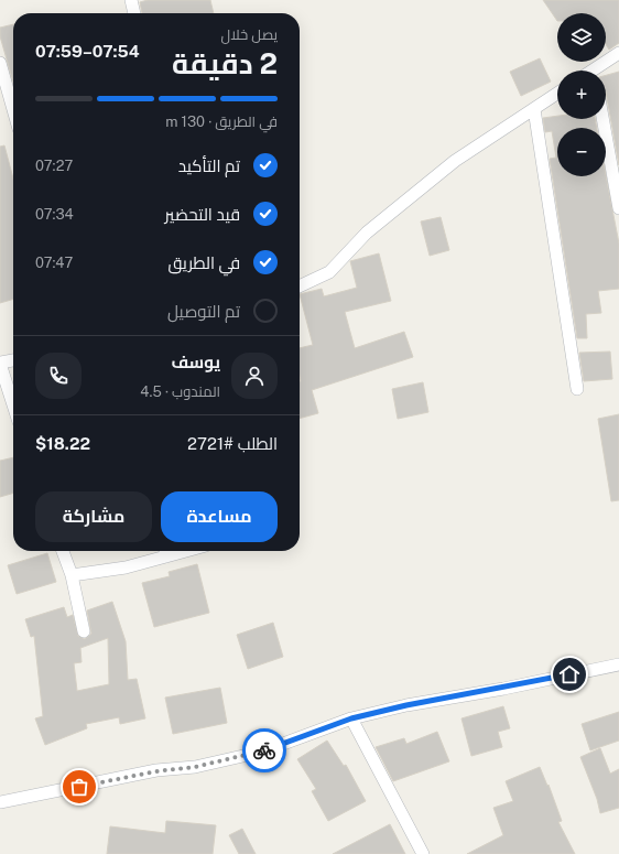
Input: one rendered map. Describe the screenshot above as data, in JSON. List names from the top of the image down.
{
  "page": {
    "map_buttons": ["+", "−"],
    "heading": ["2 دقيقة", "يصل خلال", "07:54–07:59"],
    "panel": [
      "يوسف",
      "المندوب · 4.5",
      "الطلب #2721",
      "$18.22"
    ],
    "bar": "في الطريق · 130 m",
    "list": [
      ["تم التأكيد", "07:27"],
      ["قيد التحضير", "07:34"],
      ["في الطريق", "07:47"],
      "تم التوصيل"
    ],
    "buttons": ["مساعدة", "مشاركة"]
  }
}
